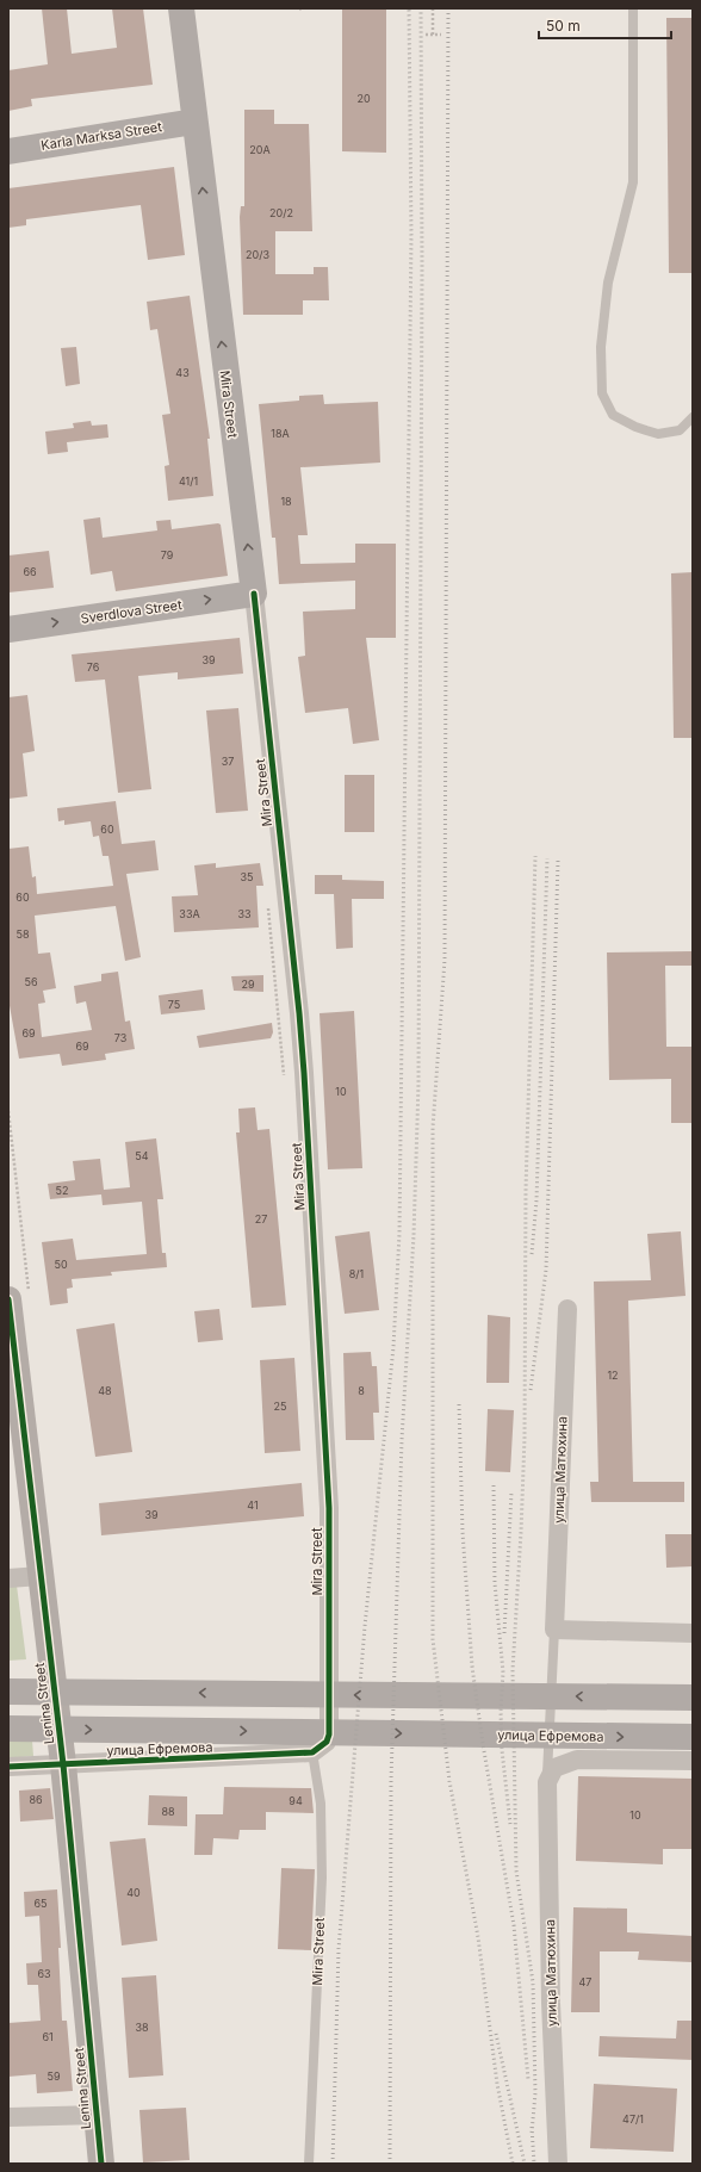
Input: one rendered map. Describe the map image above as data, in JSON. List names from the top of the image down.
{
  "streets": {
    "main road": [
      "Karla Marksa Street",
      "Mira Street",
      "Sverdlova Street",
      "улица Ефремова"
    ],
    "street": ["улица Матюхина", "Lenina Street"]
  },
  "crossings": [
    ["Karla Marksa Street", "Mira Street"],
    ["Mira Street", "Sverdlova Street"],
    ["Mira Street", "улица Ефремова"],
    ["Lenina Street", "улица Ефремова"]
  ],
  "one_way": ["Sverdlova Street"],
  "house_numbers": [
    "20",
    "20А",
    "20/2",
    "20/3",
    "43",
    "18А",
    "41/1",
    "18",
    "79",
    "66",
    "39",
    "76",
    "37",
    "60",
    "35",
    "60",
    "33А",
    "33",
    "58",
    "56",
    "29",
    "75",
    "69",
    "73",
    "69",
    "10",
    "54",
    "52",
    "27",
    "50",
    "8/1",
    "12",
    "48",
    "8",
    "25",
    "41",
    "39",
    "86",
    "94",
    "88",
    "10",
    "40",
    "65",
    "63",
    "47",
    "38",
    "61",
    "59",
    "47/1"
  ],
  "scale_bar": "50 m"
}
